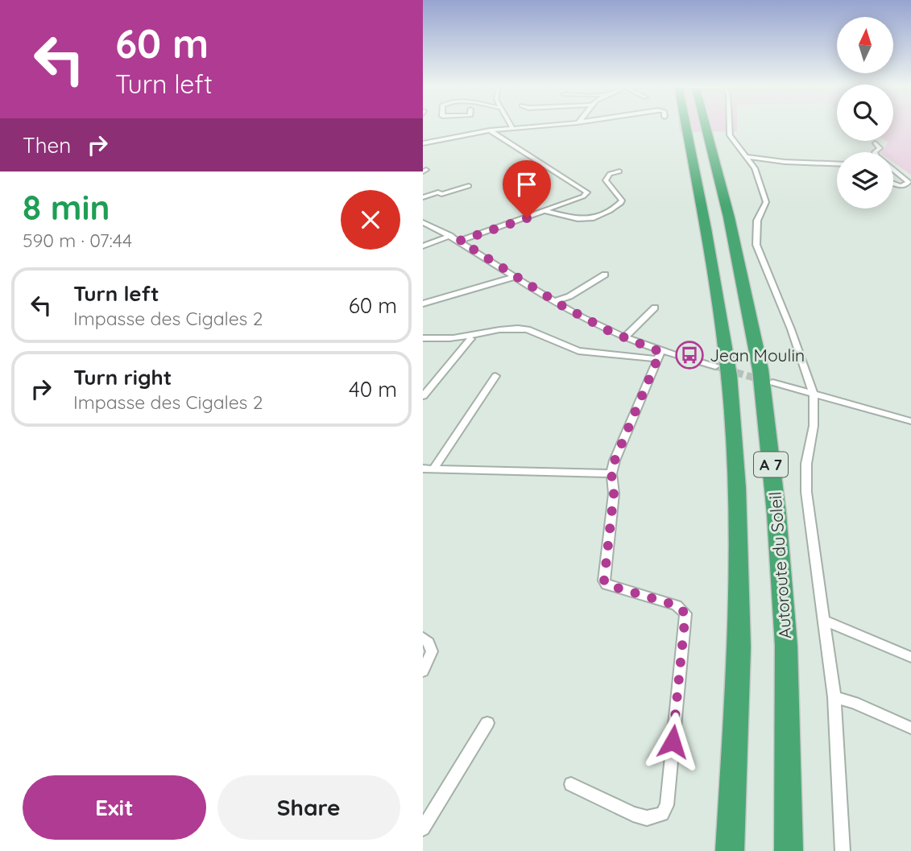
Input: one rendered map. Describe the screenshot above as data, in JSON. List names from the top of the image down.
{
  "streets": {
    "highway": ["A 7", "Autoroute du Soleil"]
  },
  "places": {
    "bus stop": ["Jean Moulin"]
  },
  "north": "top",
  "page": {
    "turn": ["60 m", "Turn left"],
    "then": "Then",
    "heading": ["8 min", "590 m · 07:44"],
    "list": [
      {
        "name": "Turn left",
        "note": "Impasse des Cigales 2",
        "value": "60 m"
      },
      {
        "name": "Turn right",
        "note": "Impasse des Cigales 2",
        "value": "40 m"
      }
    ],
    "buttons": ["Exit", "Share"]
  }
}
